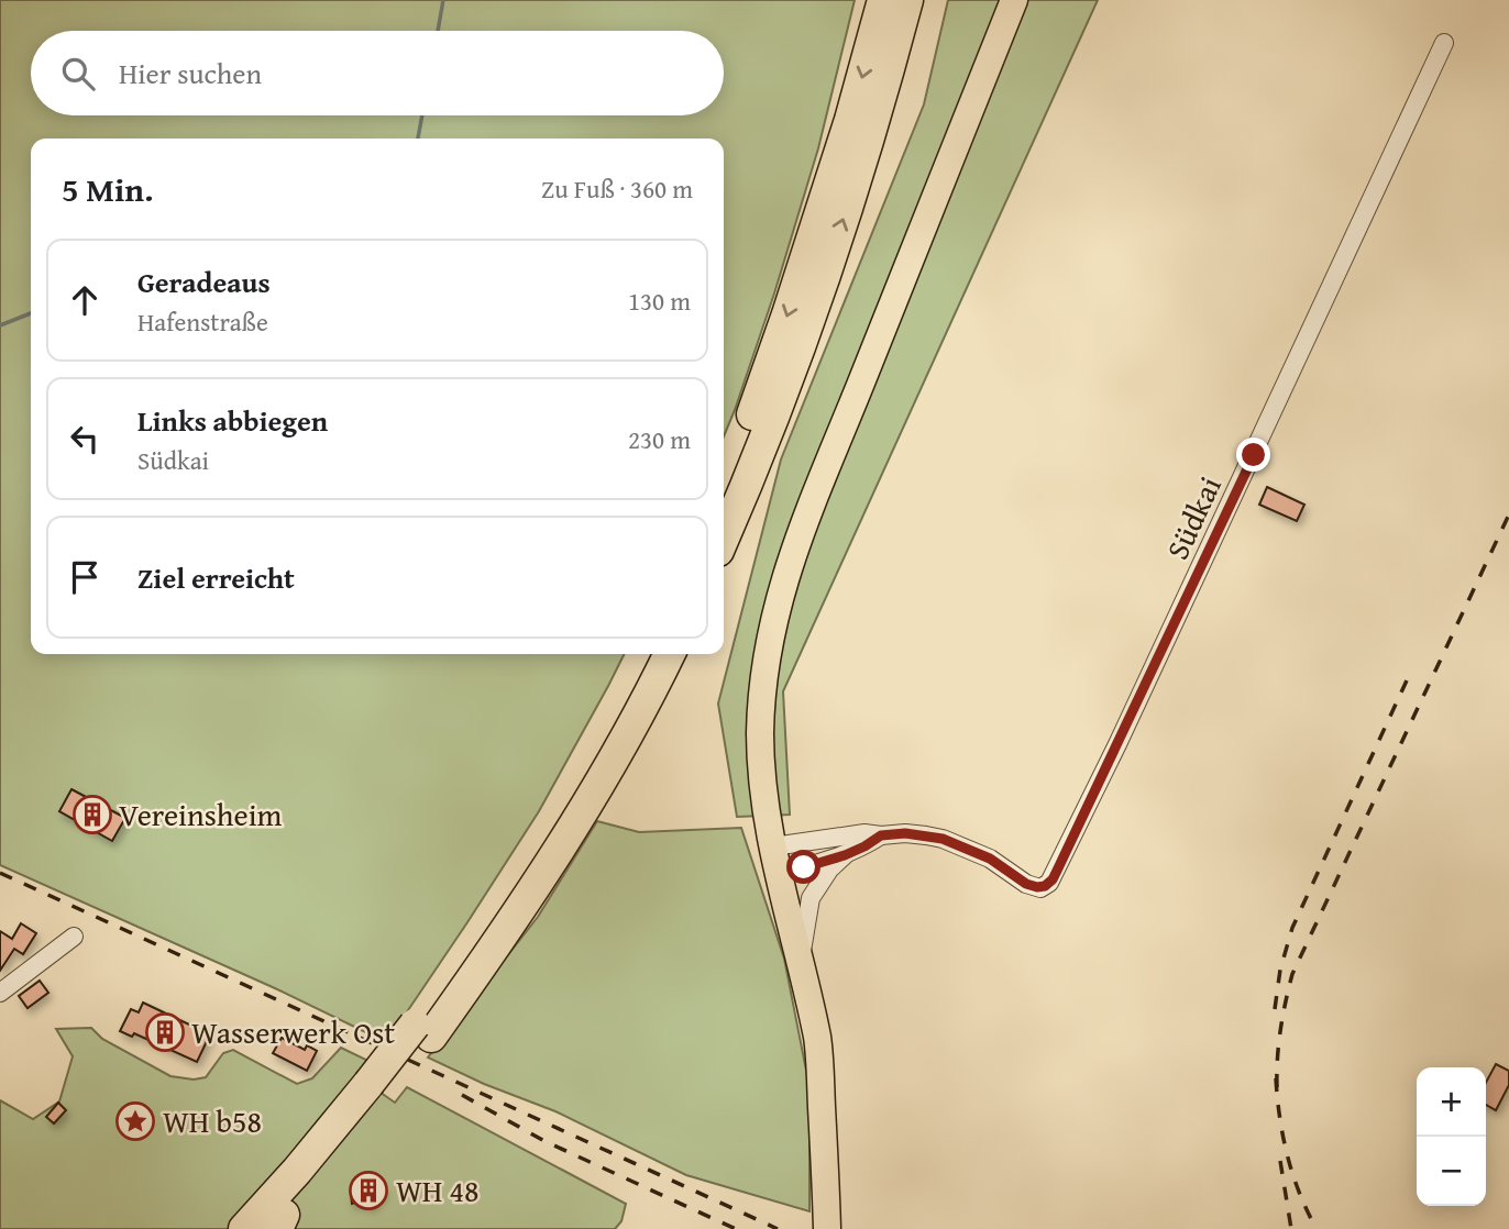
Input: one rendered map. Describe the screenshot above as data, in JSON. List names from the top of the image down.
{
  "streets": {
    "street": ["Südkai"]
  },
  "places": {
    "building": ["Vereinsheim", "Wasserwerk Ost", "WH 48"],
    "place": ["WH b58"]
  },
  "page": {
    "search": "Hier suchen",
    "heading": ["5 Min.", "Zu Fuß · 360 m"],
    "list": [
      ["Geradeaus", "Hafenstraße", "130 m"],
      ["Links abbiegen", "Südkai", "230 m"],
      "Ziel erreicht"
    ],
    "map_buttons": ["+", "−"]
  }
}
